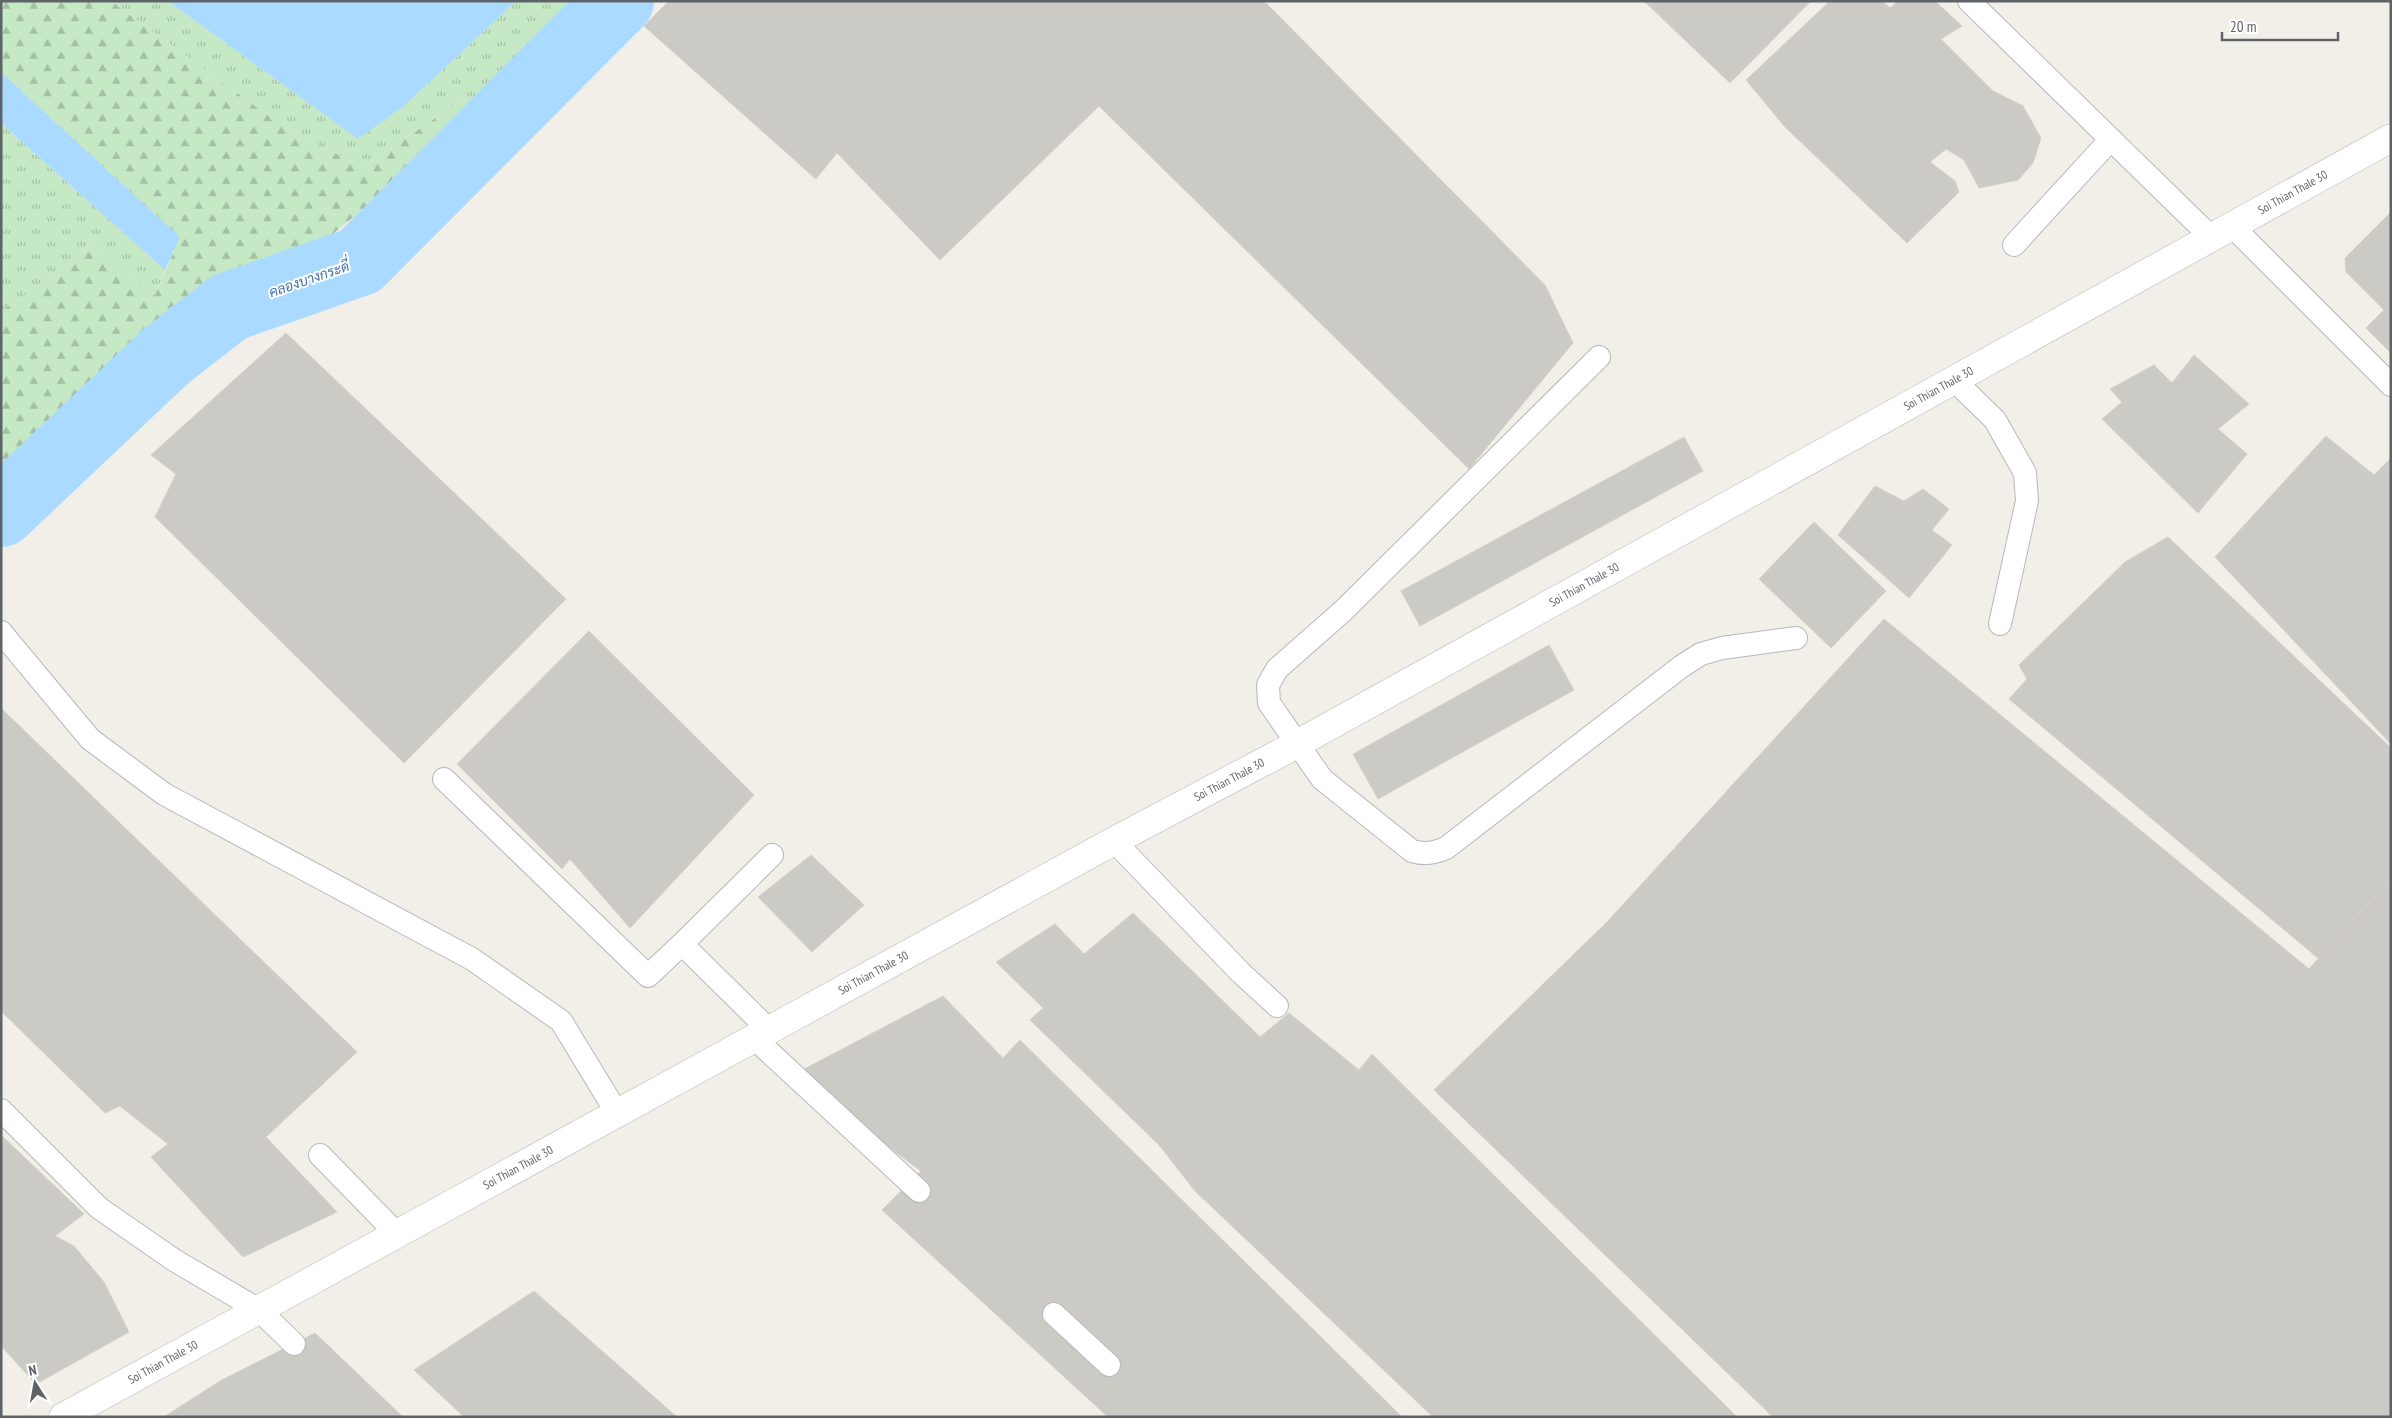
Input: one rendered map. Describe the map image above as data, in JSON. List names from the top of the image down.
{
  "streets": {
    "street": ["Soi Thian Thale 30"]
  },
  "water": ["คลองบางกระดี่"],
  "scale_bar": "20 m",
  "north": "top"
}
